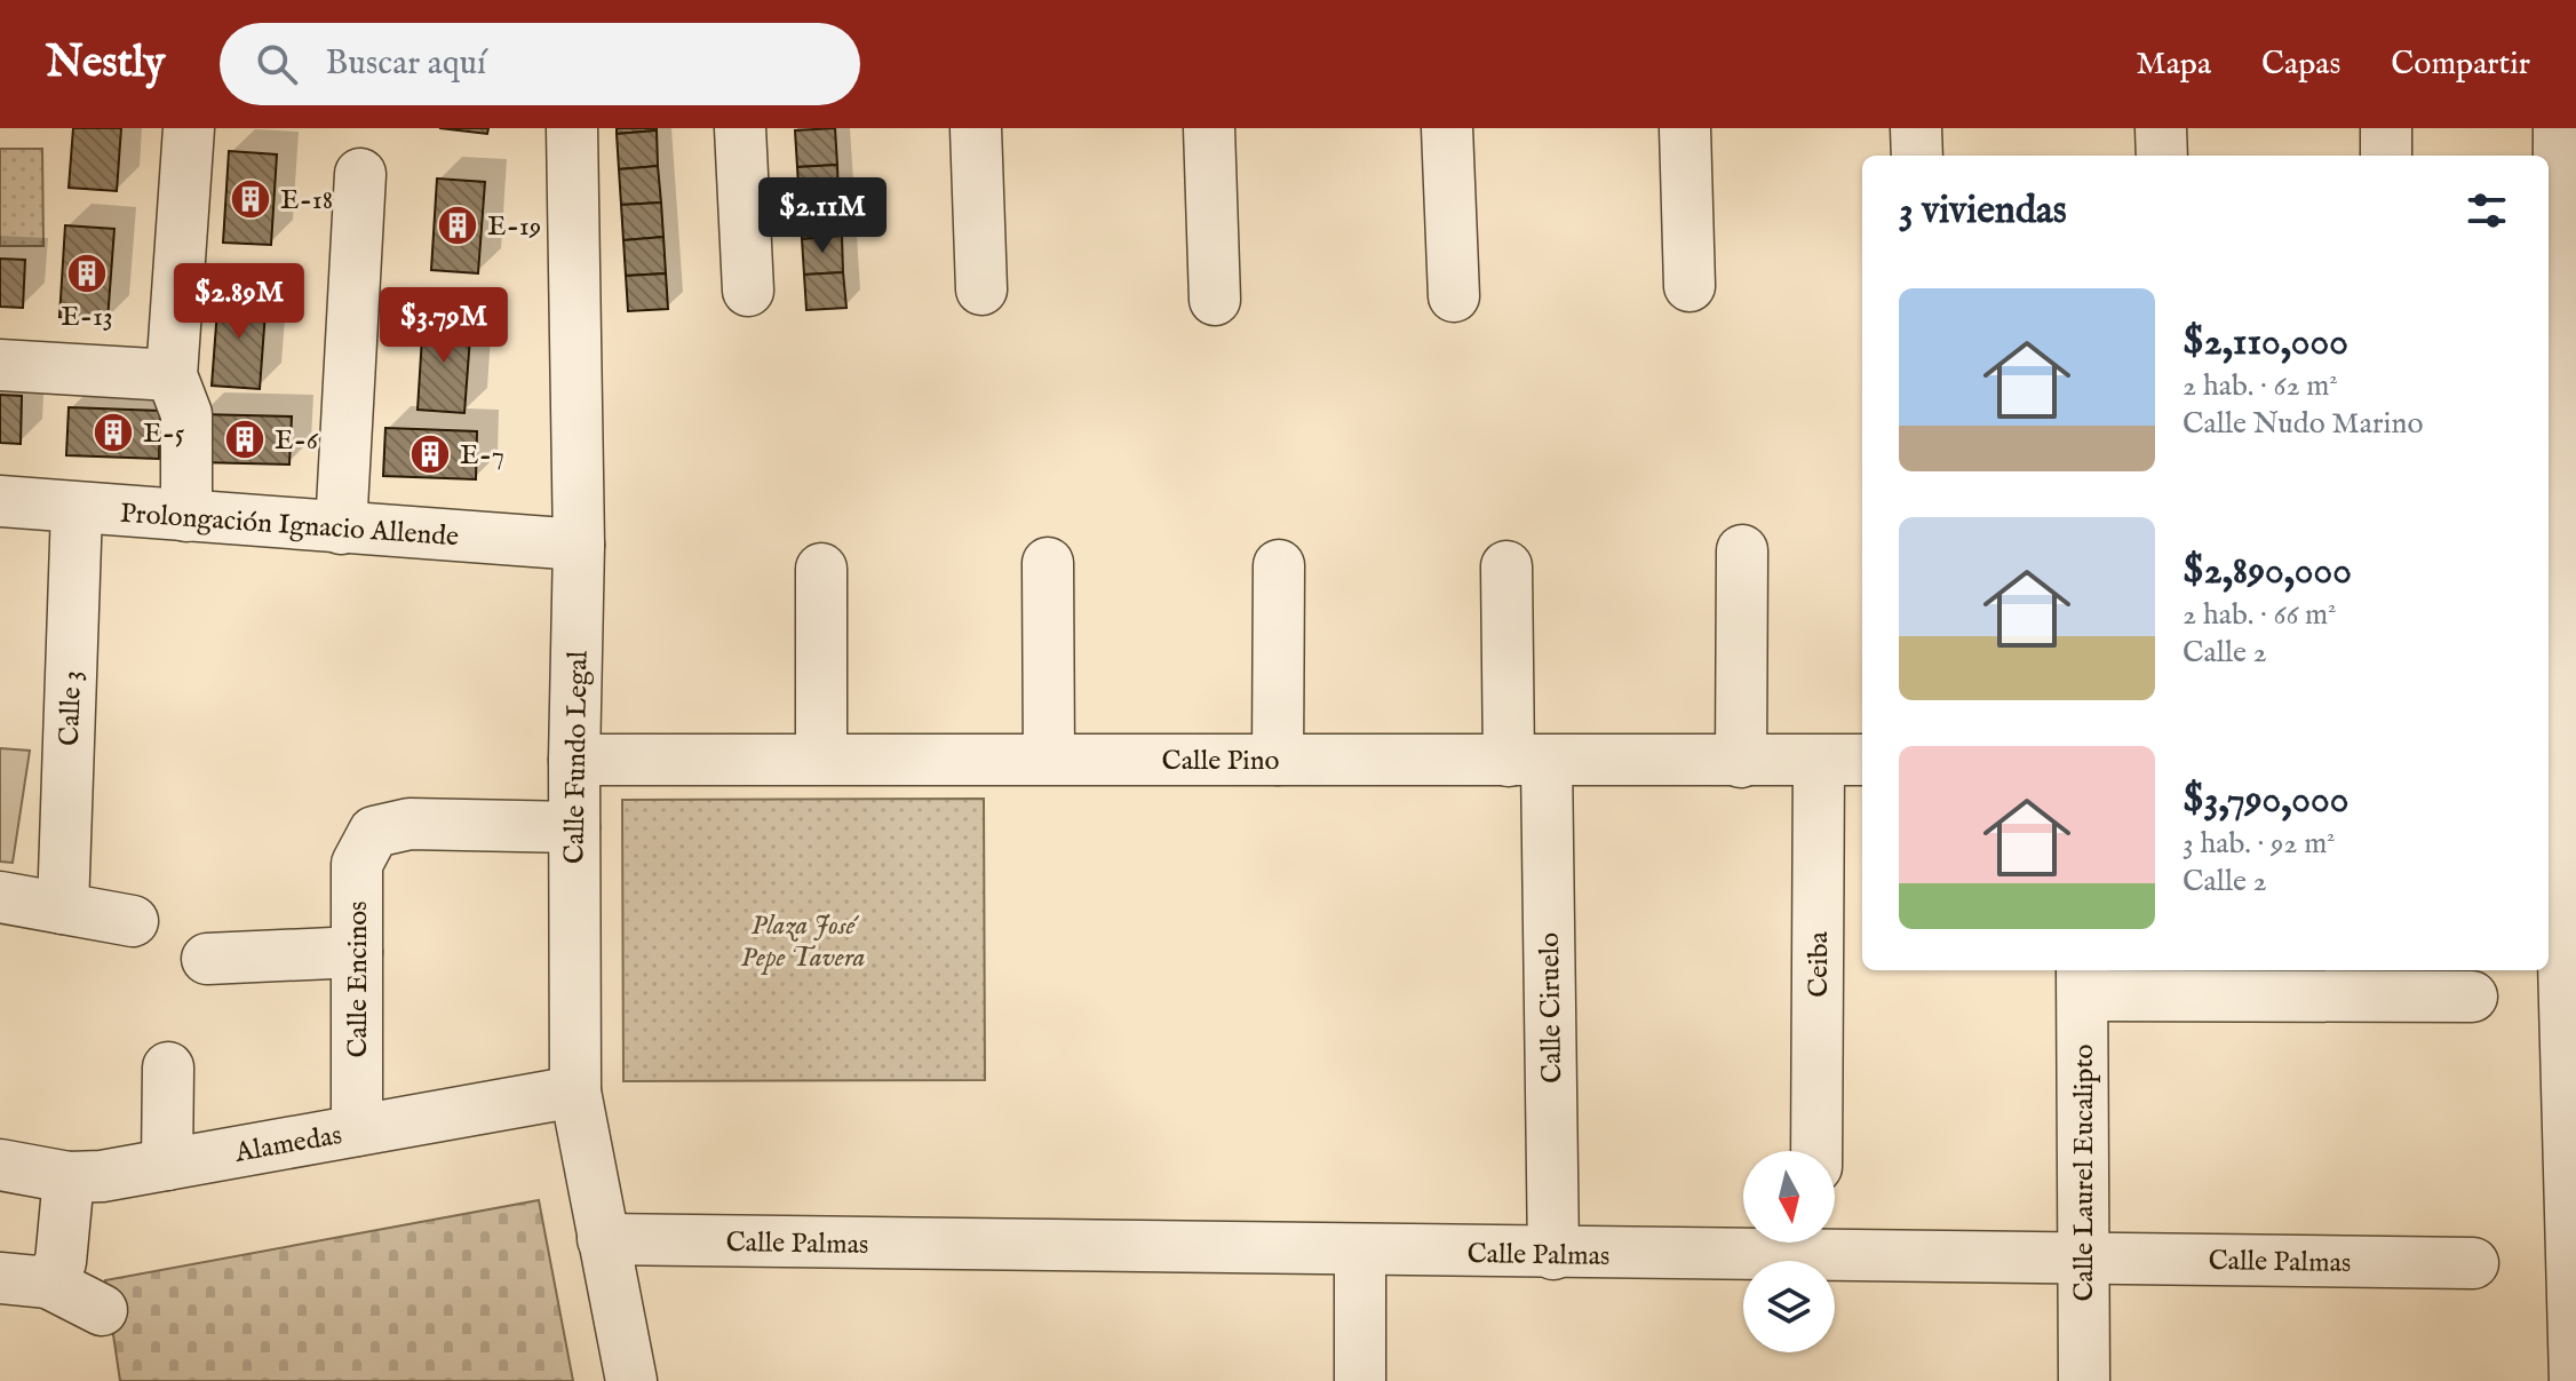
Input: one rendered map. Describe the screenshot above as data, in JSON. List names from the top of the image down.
{
  "streets": {
    "street": [
      "Prolongación Ignacio Allende",
      "Calle 3",
      "Calle Fundo Legal",
      "Calle Pino",
      "Ceiba",
      "Calle Encinos",
      "Calle Ciruelo",
      "Alamedas",
      "Calle Laurel Eucalipto",
      "Calle Palmas"
    ]
  },
  "crossings": [
    ["Prolongación Ignacio Allende", "Calle 3"],
    ["Prolongación Ignacio Allende", "Calle Fundo Legal"],
    ["Calle Fundo Legal", "Calle Pino"],
    ["Calle Fundo Legal", "Calle Encinos"],
    ["Calle Fundo Legal", "Alamedas"],
    ["Calle Fundo Legal", "Calle Palmas"],
    ["Calle Pino", "Ceiba"],
    ["Calle Pino", "Calle Ciruelo"],
    ["Calle Encinos", "Alamedas"],
    ["Calle Ciruelo", "Calle Palmas"],
    ["Calle Laurel Eucalipto", "Calle Palmas"]
  ],
  "parks": ["Plaza José Pepe Tavera"],
  "places": {
    "building": [
      "E-18",
      "E-19",
      "E-13",
      "E-5",
      "E-6",
      "E-7"
    ]
  },
  "north": "bottom",
  "page": {
    "header": "Nestly",
    "search": "Buscar aquí",
    "nav": ["Mapa", "Capas", "Compartir"],
    "heading": "3 viviendas",
    "price": ["$2.11M", "$2.89M", "$3.79M"],
    "list": [
      {
        "name": "$2,110,000",
        "note": "2 hab. · 62 m² · Calle Nudo Marino"
      },
      {
        "name": "$2,890,000",
        "note": "2 hab. · 66 m² · Calle 2"
      },
      {
        "name": "$3,790,000",
        "note": "3 hab. · 92 m² · Calle 2"
      }
    ]
  }
}
